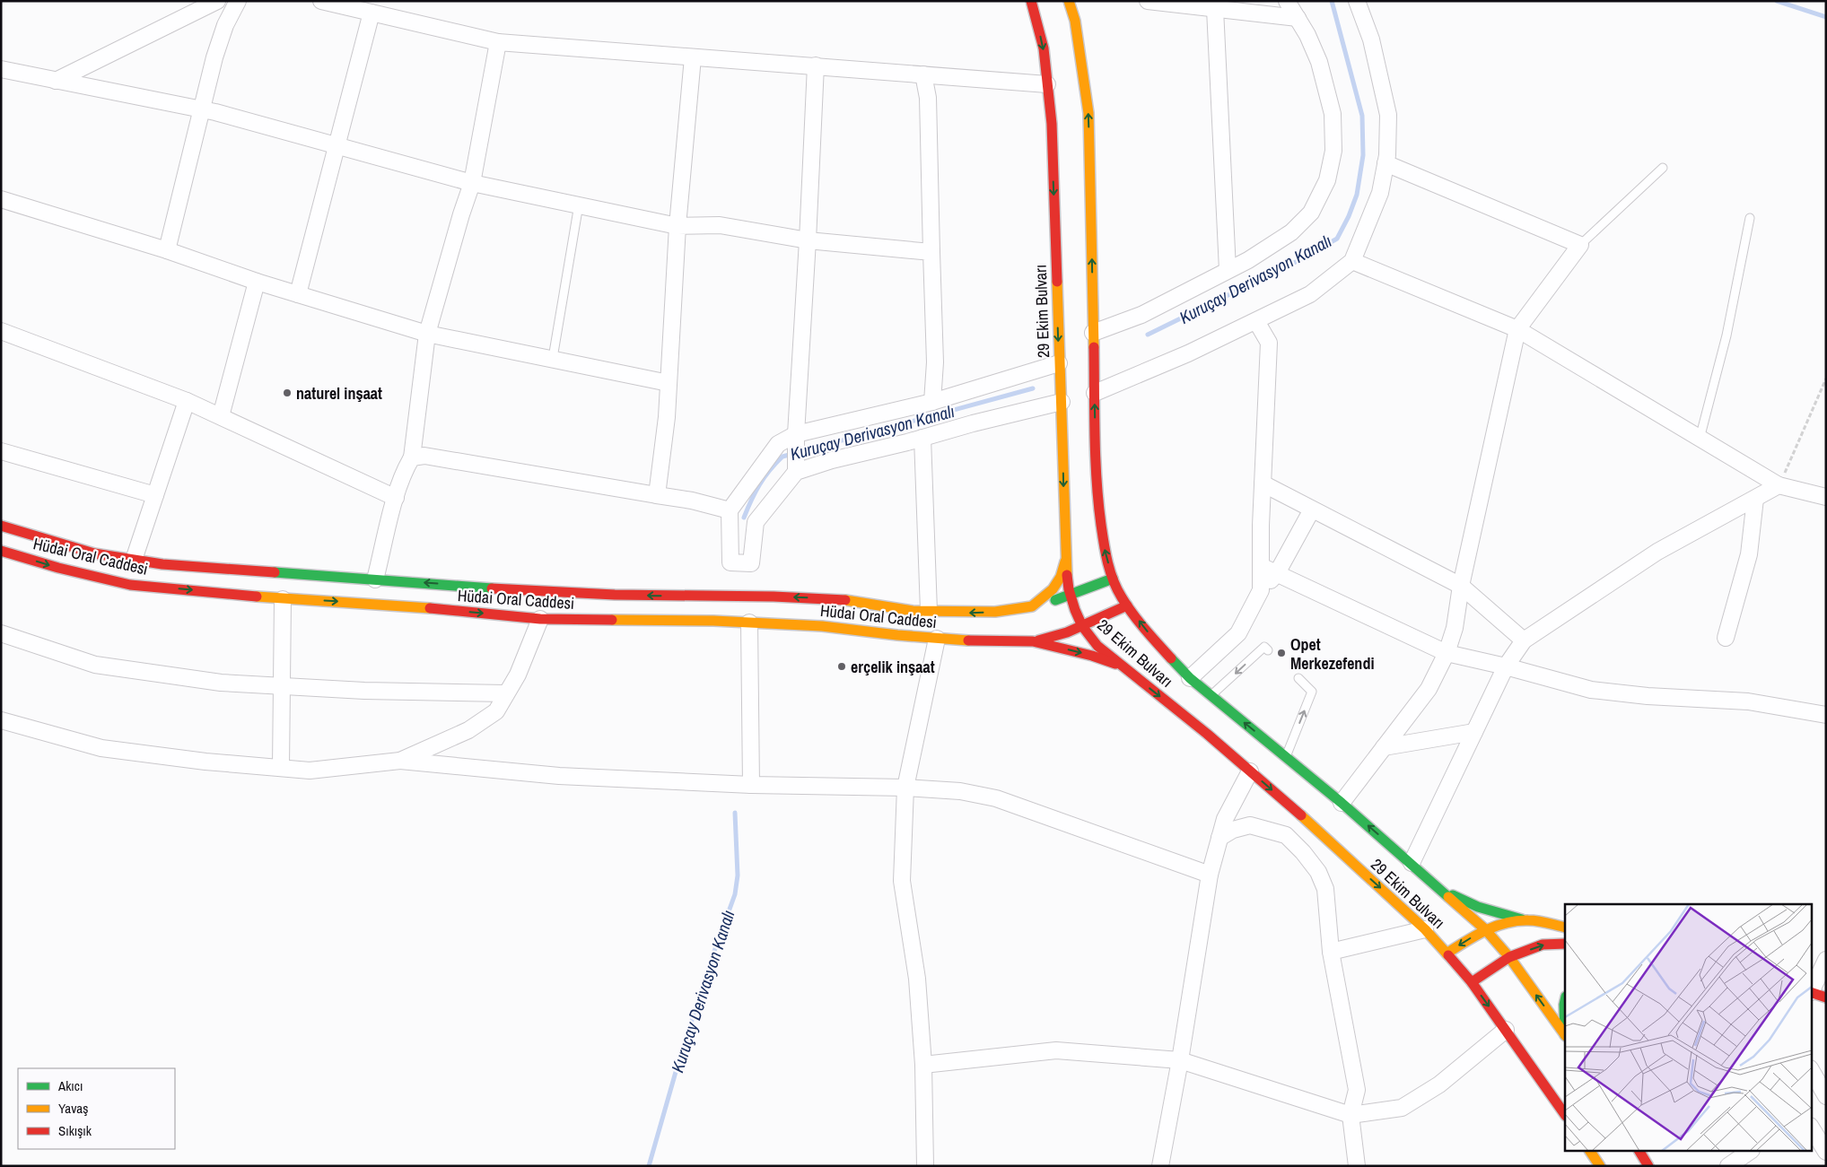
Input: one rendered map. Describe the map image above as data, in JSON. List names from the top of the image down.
{
  "streets": {
    "street": ["29 Ekim Bulvarı", "Hüdai Oral Caddesi"]
  },
  "crossings": [
    ["29 Ekim Bulvarı", "Hüdai Oral Caddesi"]
  ],
  "water": ["Kuruçay Derivasyon Kanalı"],
  "places": ["naturel inşaat", "Opet Merkezefendi", "erçelik inşaat"],
  "legend": ["Akıcı", "Yavaş", "Sıkışık"]
}
